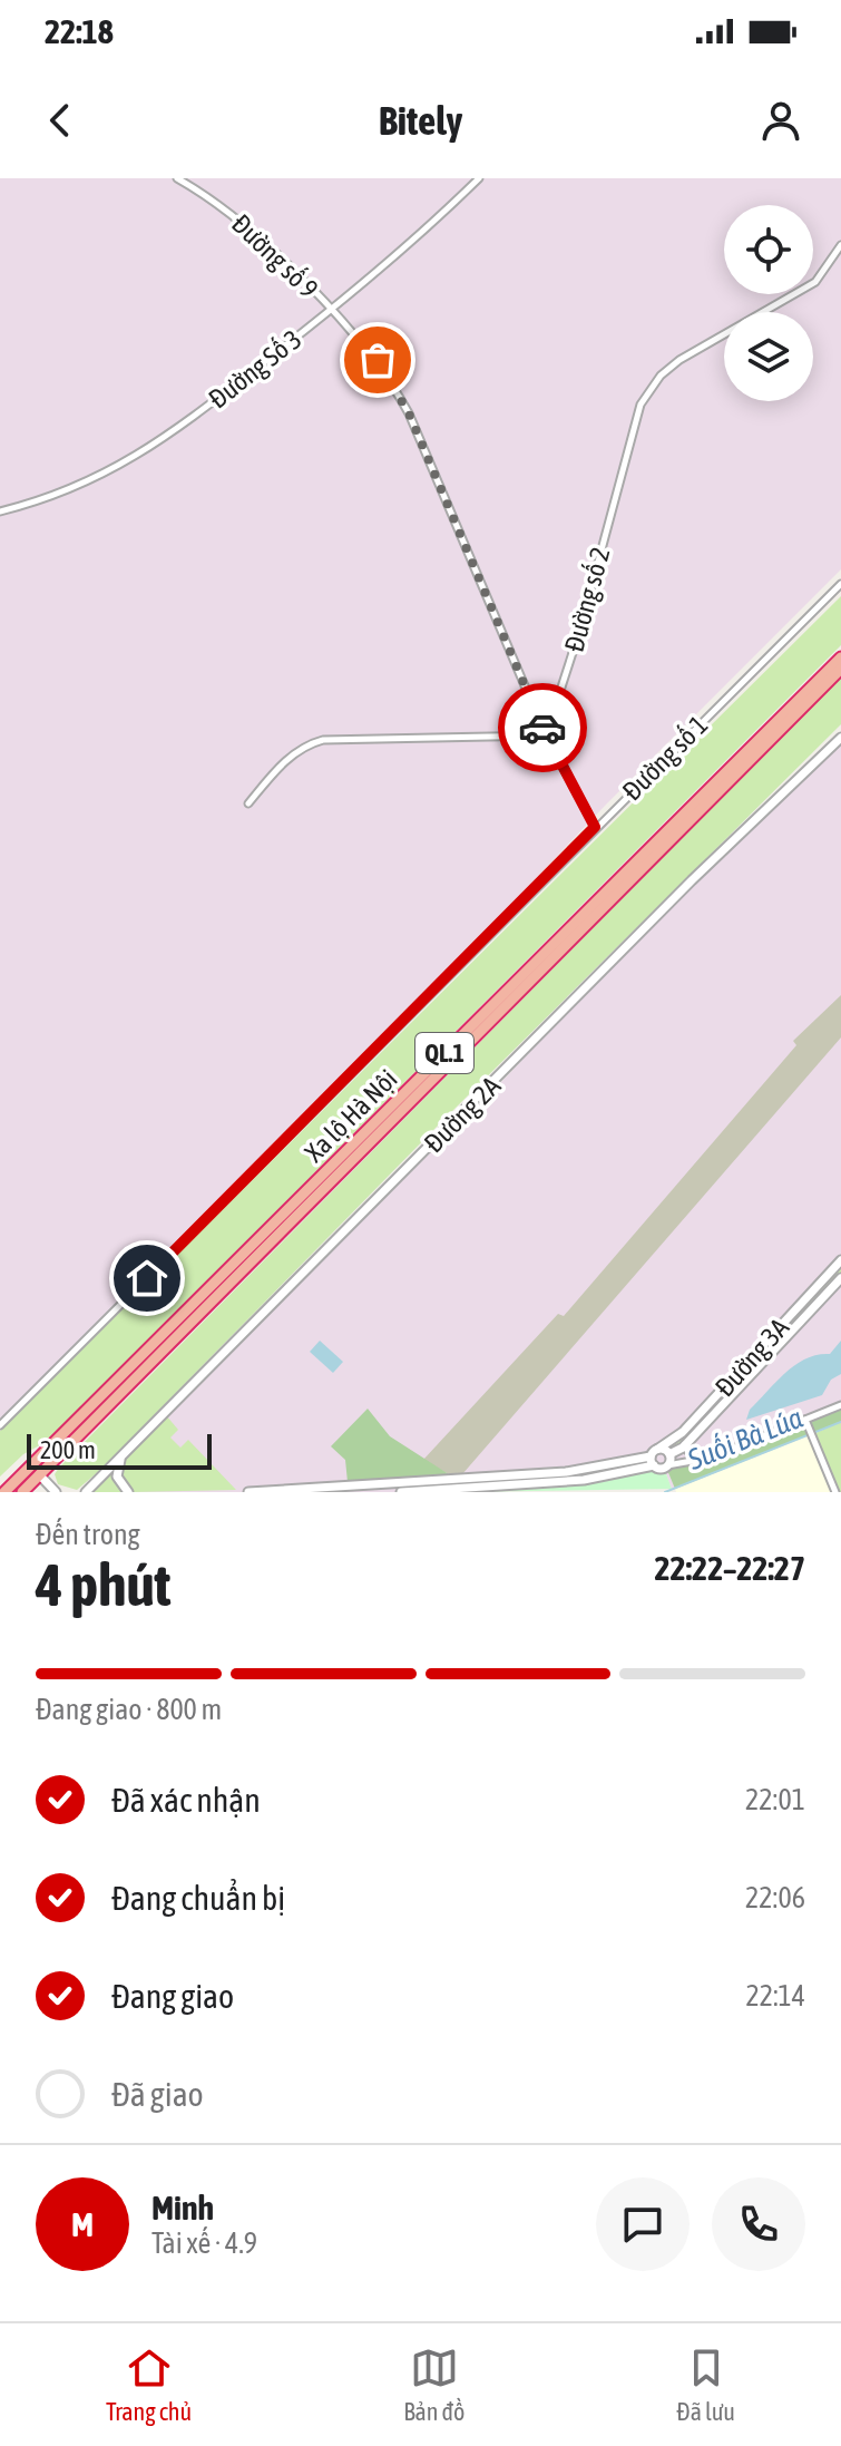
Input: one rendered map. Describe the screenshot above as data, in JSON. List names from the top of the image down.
{
  "streets": {
    "highway": ["QL.1", "Xa lộ Hà Nội"],
    "street": [
      "Đường số 9",
      "Đường Số 3",
      "Đường số 2",
      "Đường số 1",
      "Đường 2A",
      "Đường 3A"
    ]
  },
  "crossings": [
    ["Đường số 9", "Đường Số 3"],
    ["Đường số 9", "Đường số 2"],
    ["Đường số 9", "Đường số 1"]
  ],
  "water": ["Suối Bà Lúa"],
  "scale_bar": "200 m",
  "page": {
    "status": "22:18",
    "header": "Bitely",
    "scale": "200 m",
    "heading": ["4 phút", "Đến trong", "22:22–22:27"],
    "panel": ["Minh", "Tài xế · 4.9"],
    "bar": "Đang giao · 800 m",
    "list": [
      ["Đã xác nhận", "22:01"],
      ["Đang chuẩn bị", "22:06"],
      ["Đang giao", "22:14"],
      "Đã giao"
    ],
    "round": "M",
    "tabs": ["Trang chủ", "Bản đồ", "Đã lưu"]
  }
}
